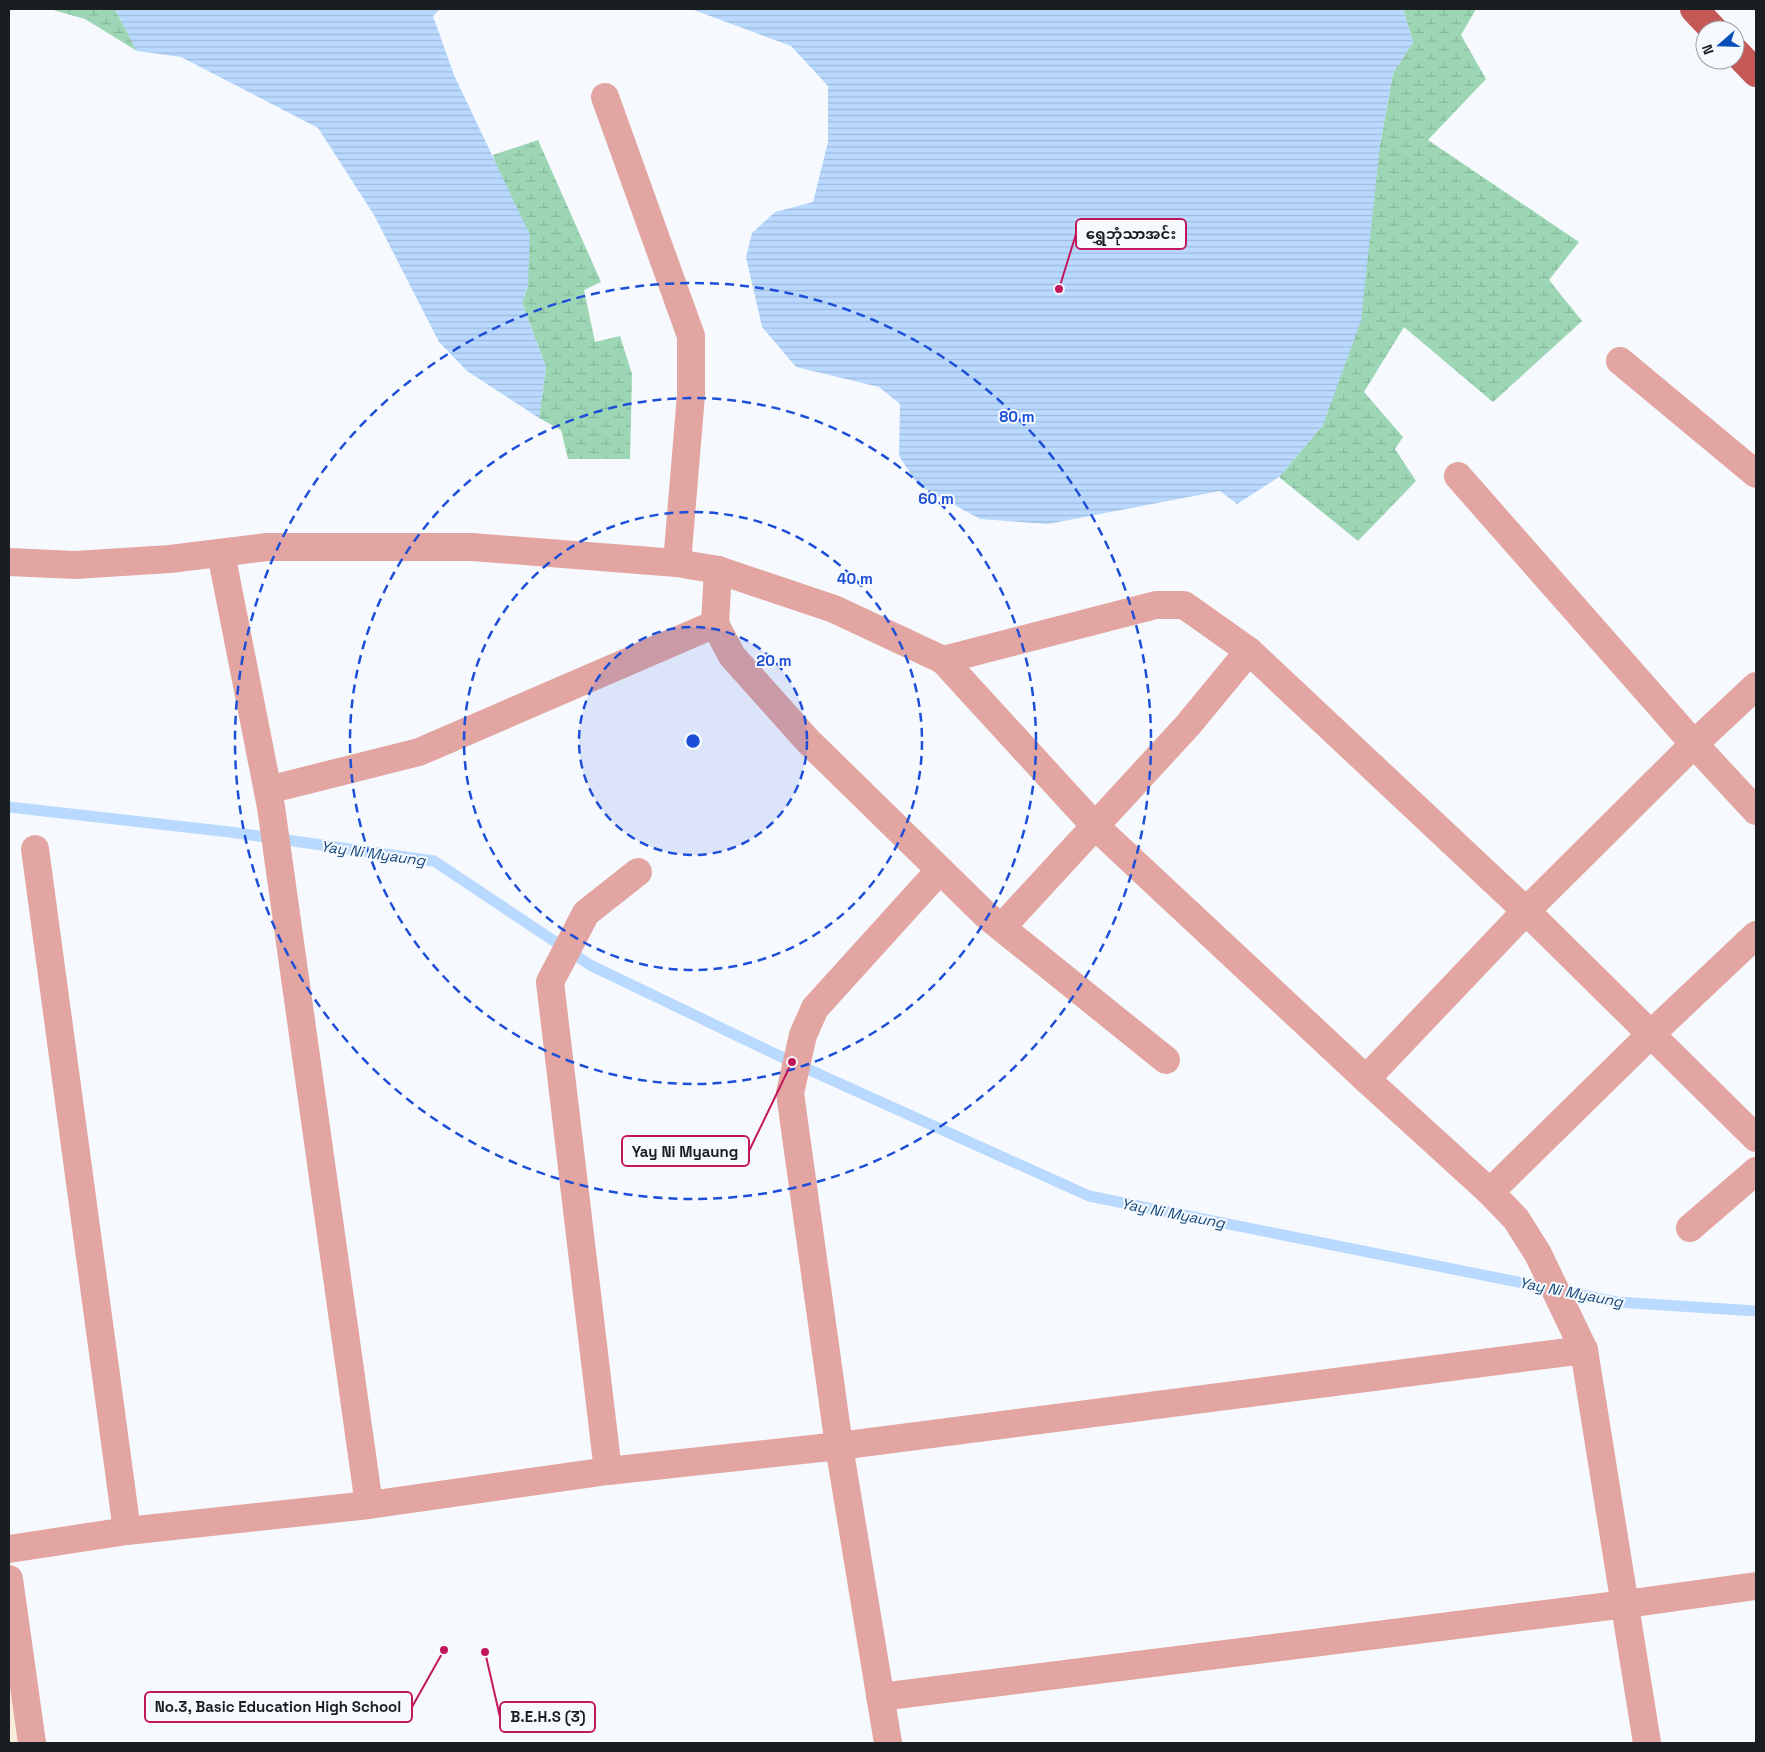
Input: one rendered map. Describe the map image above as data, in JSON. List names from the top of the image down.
{
  "water": ["Yay Ni Myaung"],
  "places": [
    "ရွှေဘုံသာအင်း",
    "Yay Ni Myaung",
    "No.3, Basic Education High School",
    "B.E.H.S (3)"
  ],
  "north": "left",
  "rings": [
    "80 m",
    "60 m",
    "40 m",
    "20 m"
  ]
}
